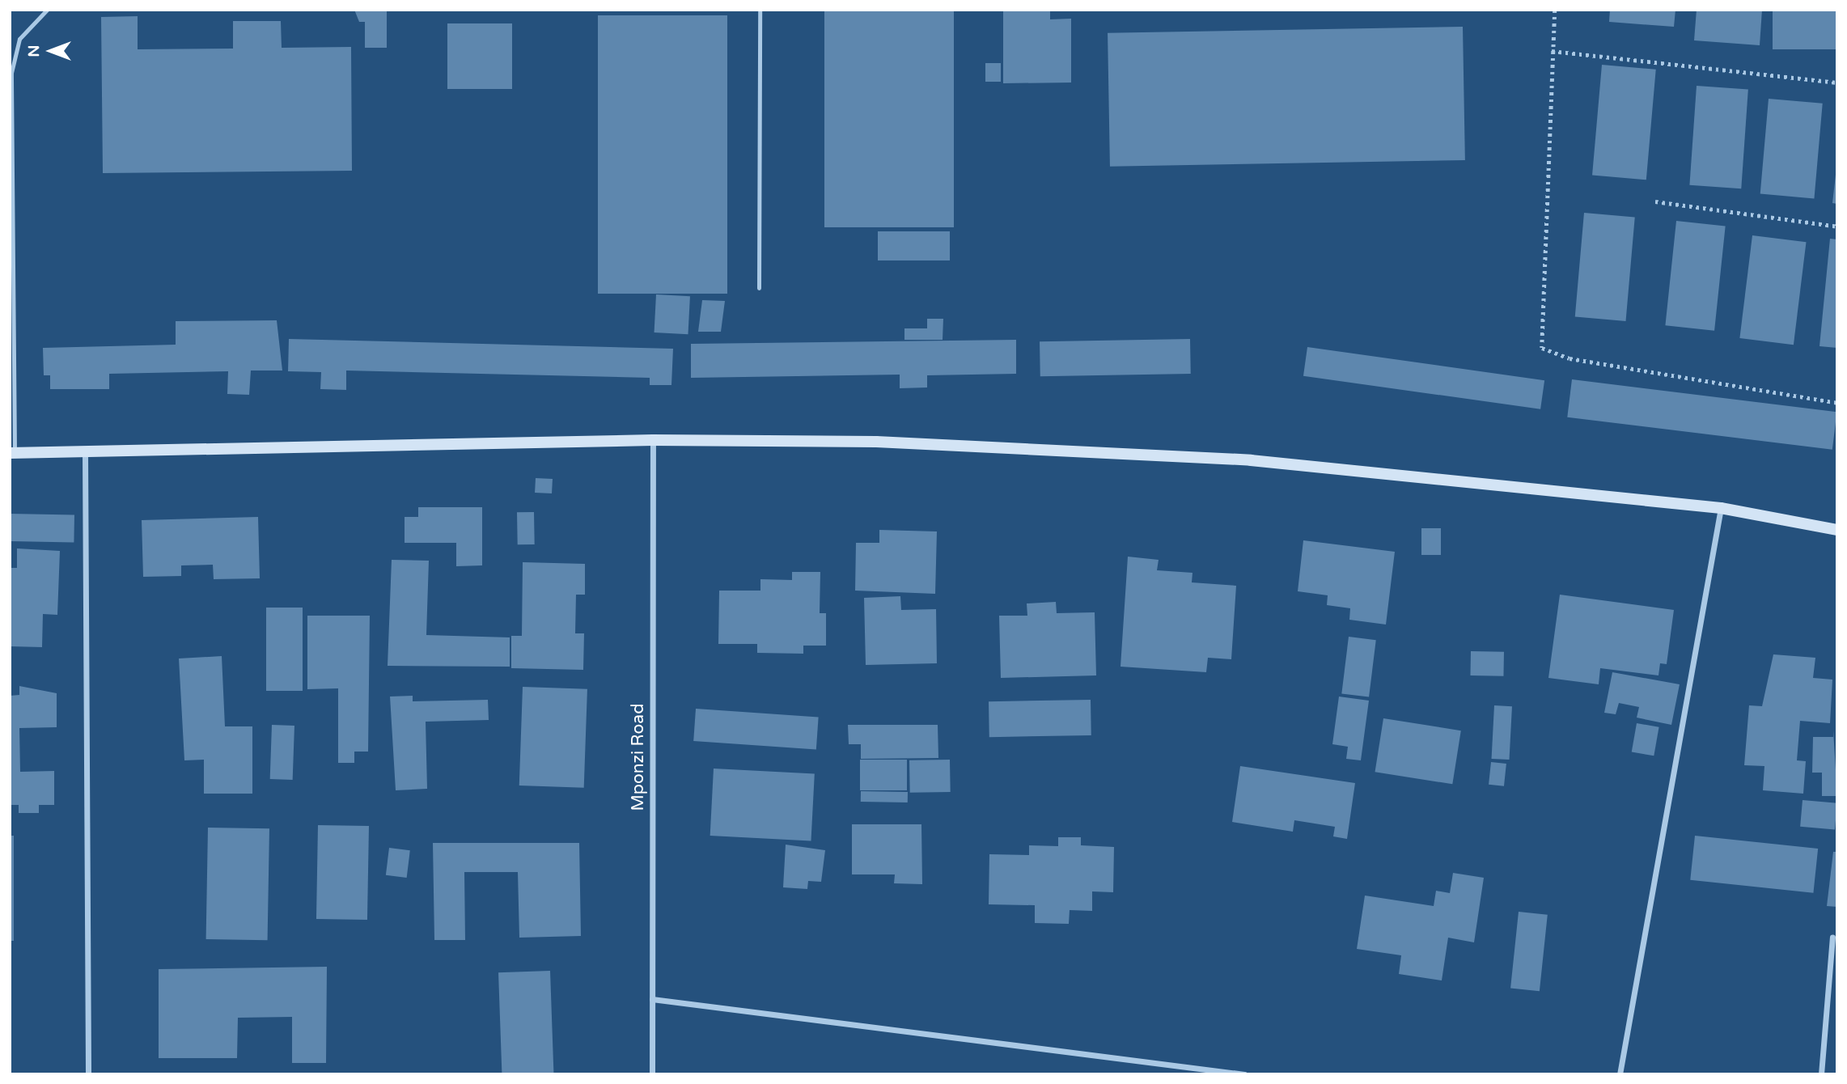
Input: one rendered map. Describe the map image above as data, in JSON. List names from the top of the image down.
{
  "streets": {
    "street": ["Mponzi Road"]
  },
  "north": "left"
}
